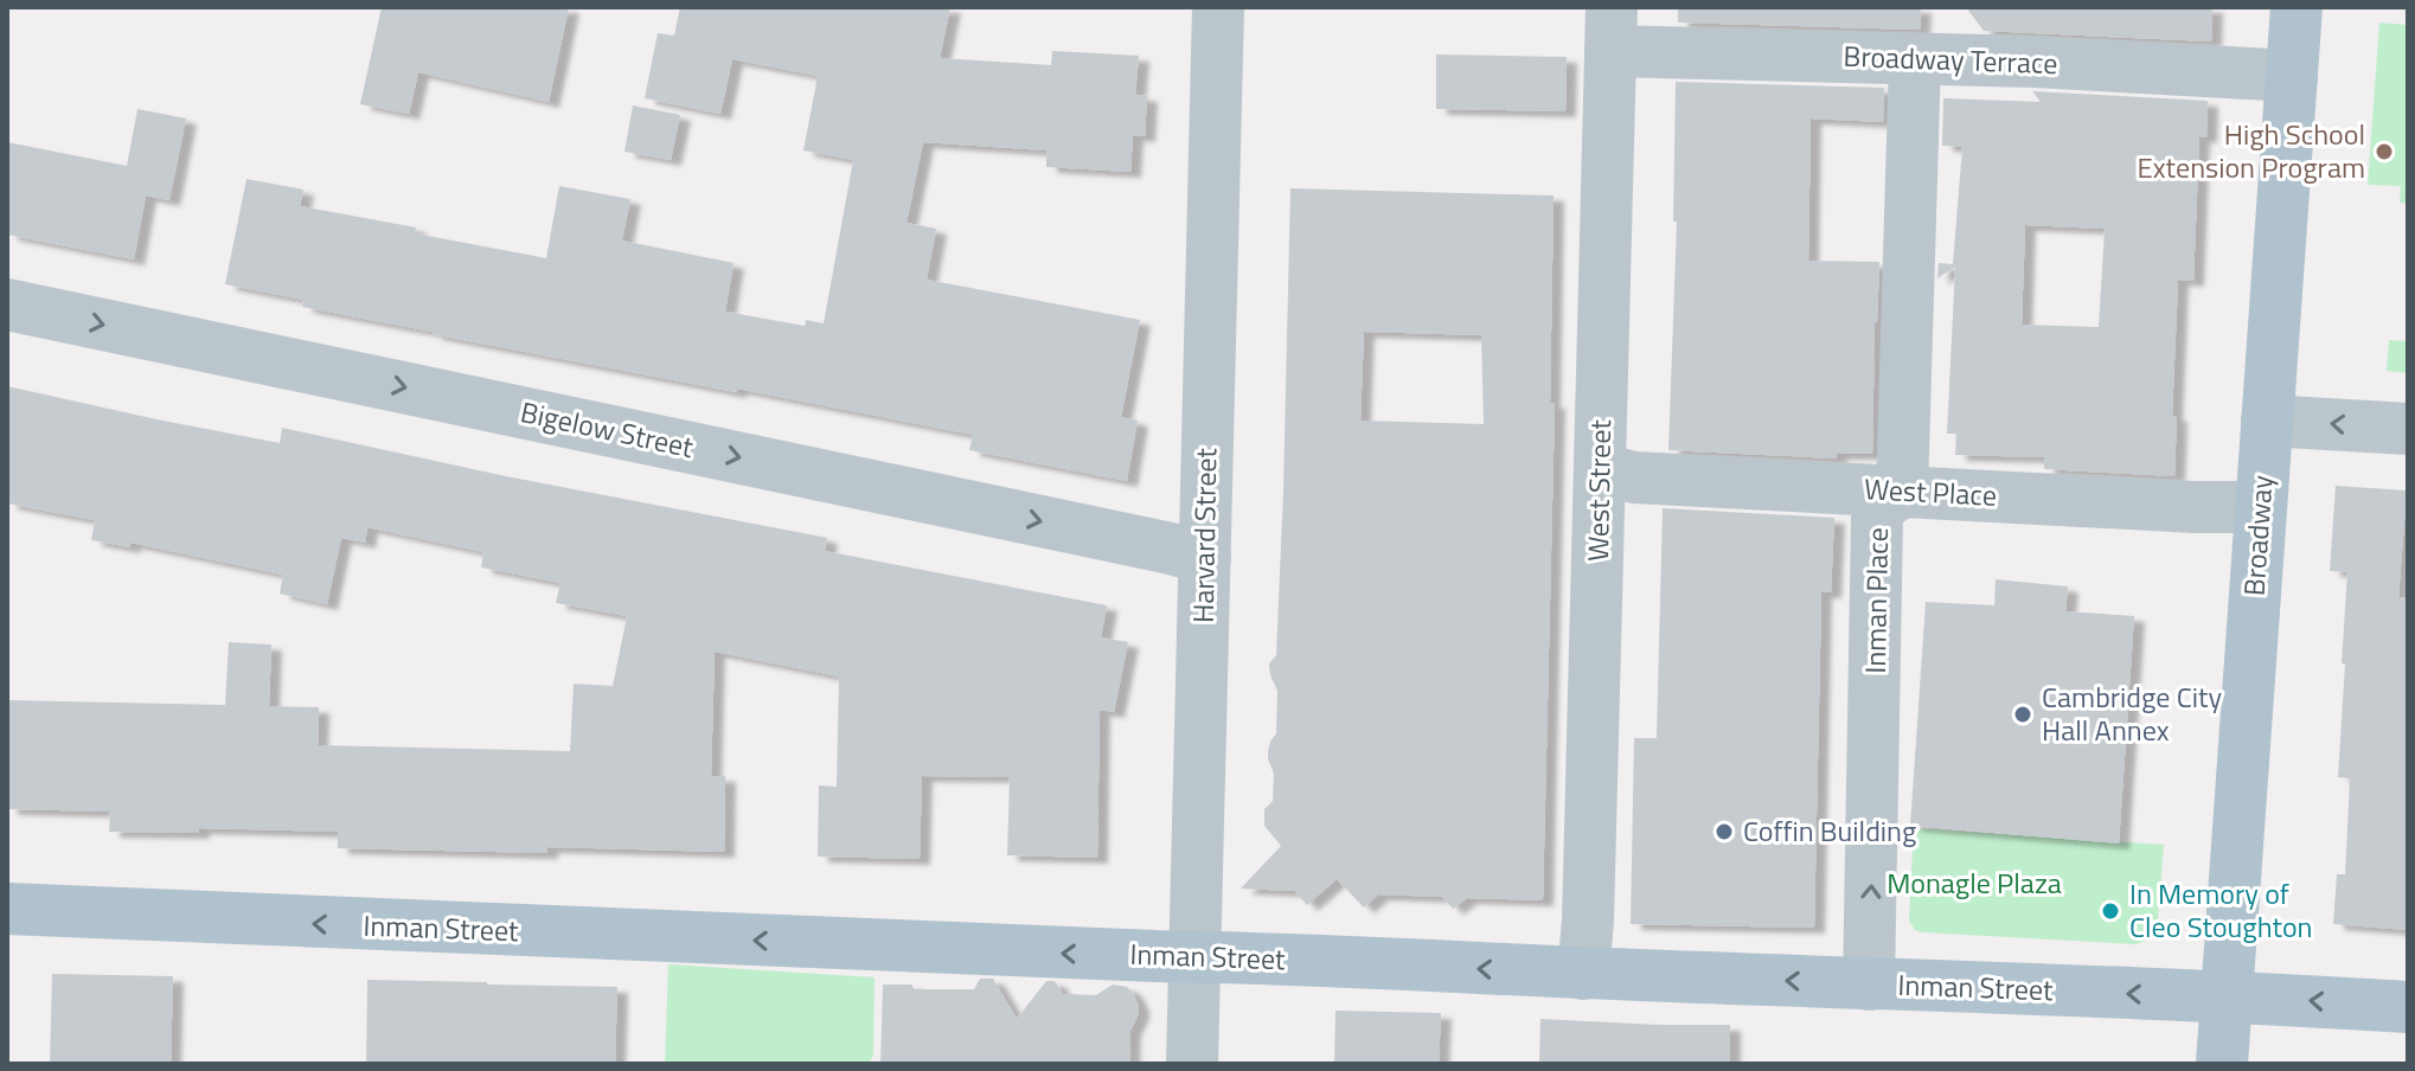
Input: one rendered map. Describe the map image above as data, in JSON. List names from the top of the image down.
{
  "streets": {
    "main road": ["Broadway", "Inman Street"],
    "street": [
      "Broadway Terrace",
      "Bigelow Street",
      "West Street",
      "West Place",
      "Harvard Street",
      "Inman Place"
    ]
  },
  "crossings": [
    ["Broadway Terrace", "West Street"],
    ["Broadway Terrace", "Broadway"],
    ["Broadway Terrace", "Inman Place"],
    ["Bigelow Street", "Harvard Street"],
    ["West Street", "West Place"],
    ["West Street", "Inman Street"],
    ["West Place", "Broadway"],
    ["West Place", "Inman Place"],
    ["Harvard Street", "Inman Street"],
    ["Broadway", "Inman Street"],
    ["Inman Place", "Inman Street"]
  ],
  "one_way": ["Bigelow Street", "Inman Place", "Inman Street"],
  "parks": ["Monagle Plaza"],
  "places": [
    "High School Extension Program",
    "Cambridge City Hall Annex",
    "Coffin Building",
    "In Memory of Cleo Stoughton"
  ]
}
